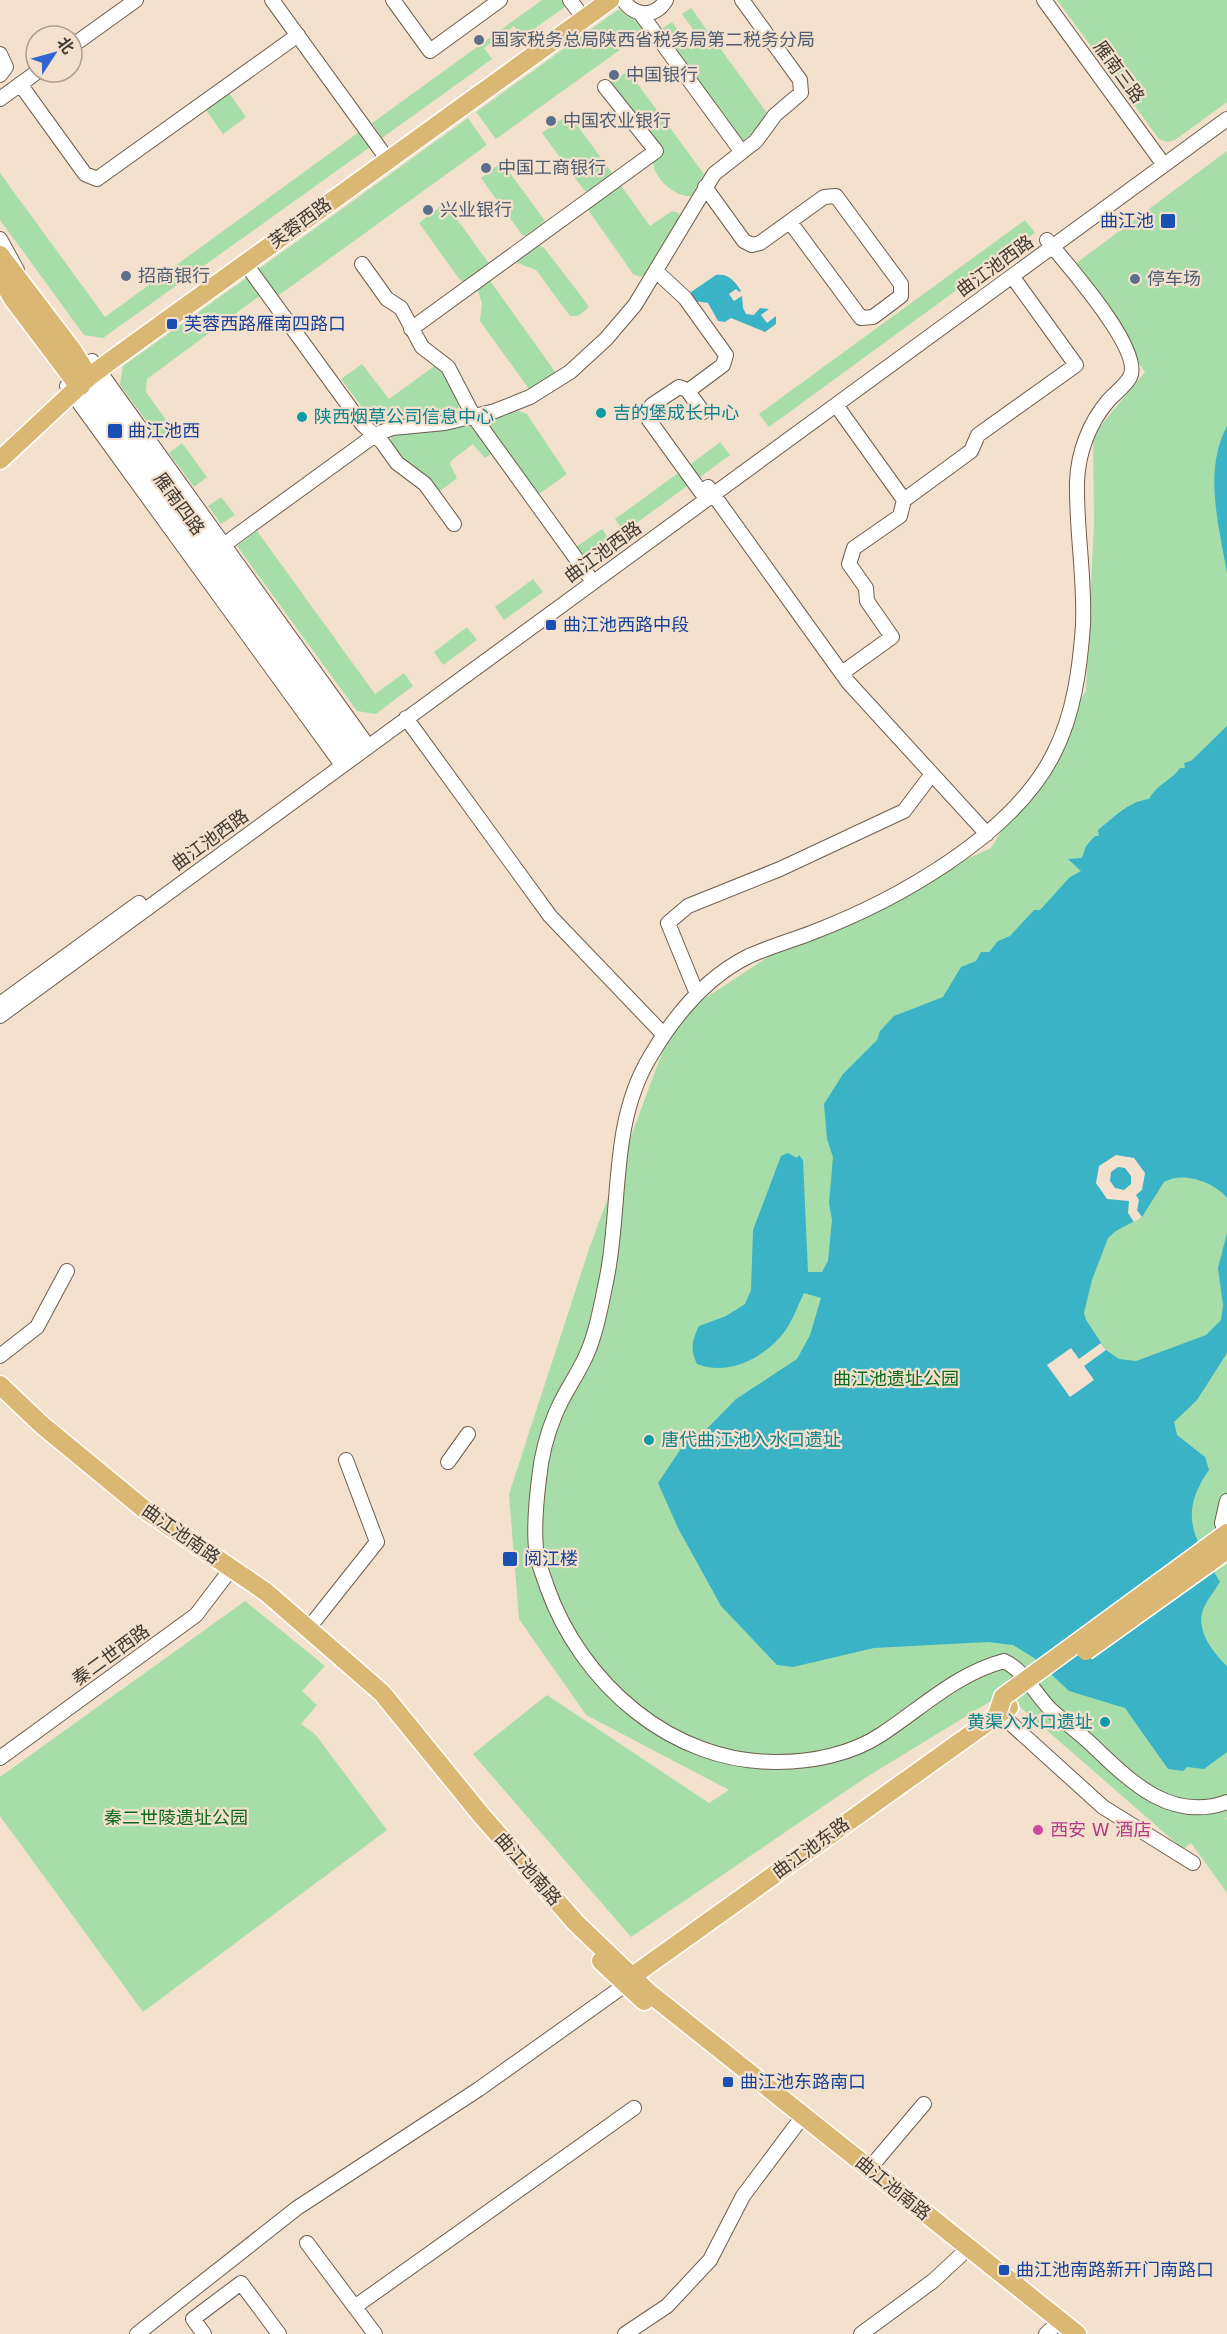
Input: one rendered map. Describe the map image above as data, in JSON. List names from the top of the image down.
{
  "streets": {
    "main road": [
      "芙蓉西路",
      "雁南四路",
      "曲江池南路",
      "曲江池东路"
    ],
    "street": ["雁南三路", "曲江池西路", "秦二世西路"]
  },
  "crossings": [
    ["雁南三路", "曲江池西路"],
    ["芙蓉西路", "雁南四路"],
    ["曲江池西路", "雁南四路"],
    ["曲江池南路", "秦二世西路"],
    ["曲江池南路", "曲江池东路"]
  ],
  "parks": ["曲江池遗址公园", "秦二世陵遗址公园"],
  "places": {
    "other": [
      "国家税务总局陕西省税务局第二税务分局",
      "中国银行",
      "中国农业银行",
      "中国工商银行",
      "兴业银行",
      "招商银行",
      "停车场",
      "吉的堡成长中心",
      "陕西烟草公司信息中心",
      "唐代曲江池入水口遗址",
      "黄渠入水口遗址",
      "西安 W 酒店"
    ],
    "transit": [
      "曲江池",
      "芙蓉西路雁南四路口",
      "曲江池西",
      "曲江池西路中段",
      "阅江楼",
      "曲江池东路南口",
      "曲江池南路新开门南路口"
    ]
  },
  "north": "top right"
}
